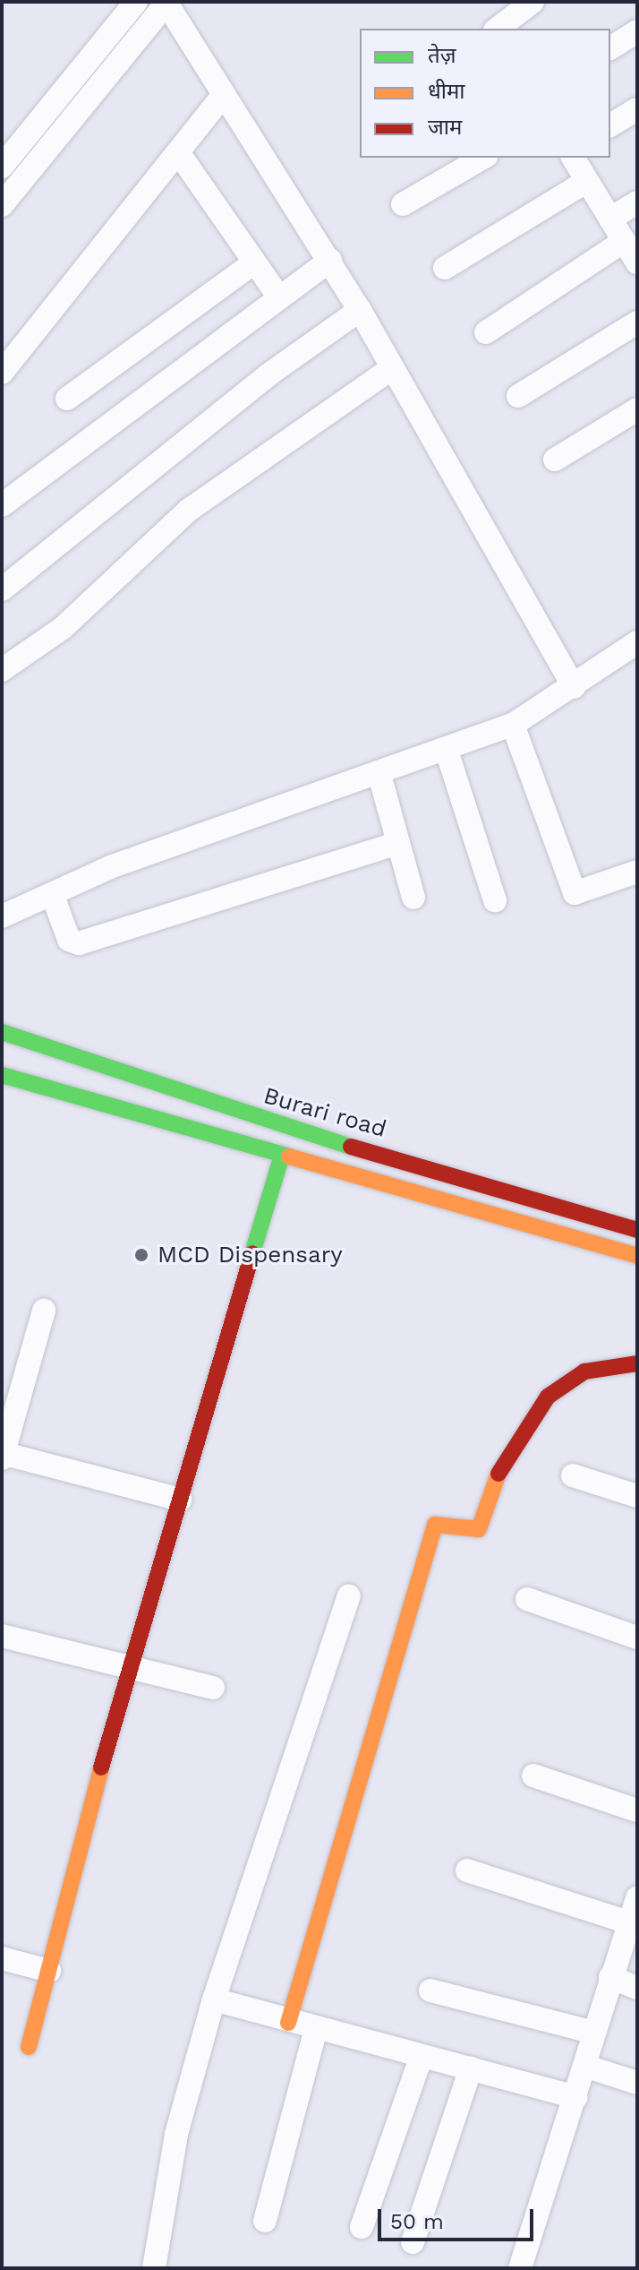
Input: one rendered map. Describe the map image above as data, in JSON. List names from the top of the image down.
{
  "streets": {
    "street": ["Burari road"]
  },
  "places": ["MCD Dispensary"],
  "legend": ["तेज़", "धीमा", "जाम"],
  "scale_bar": "50 m"
}
